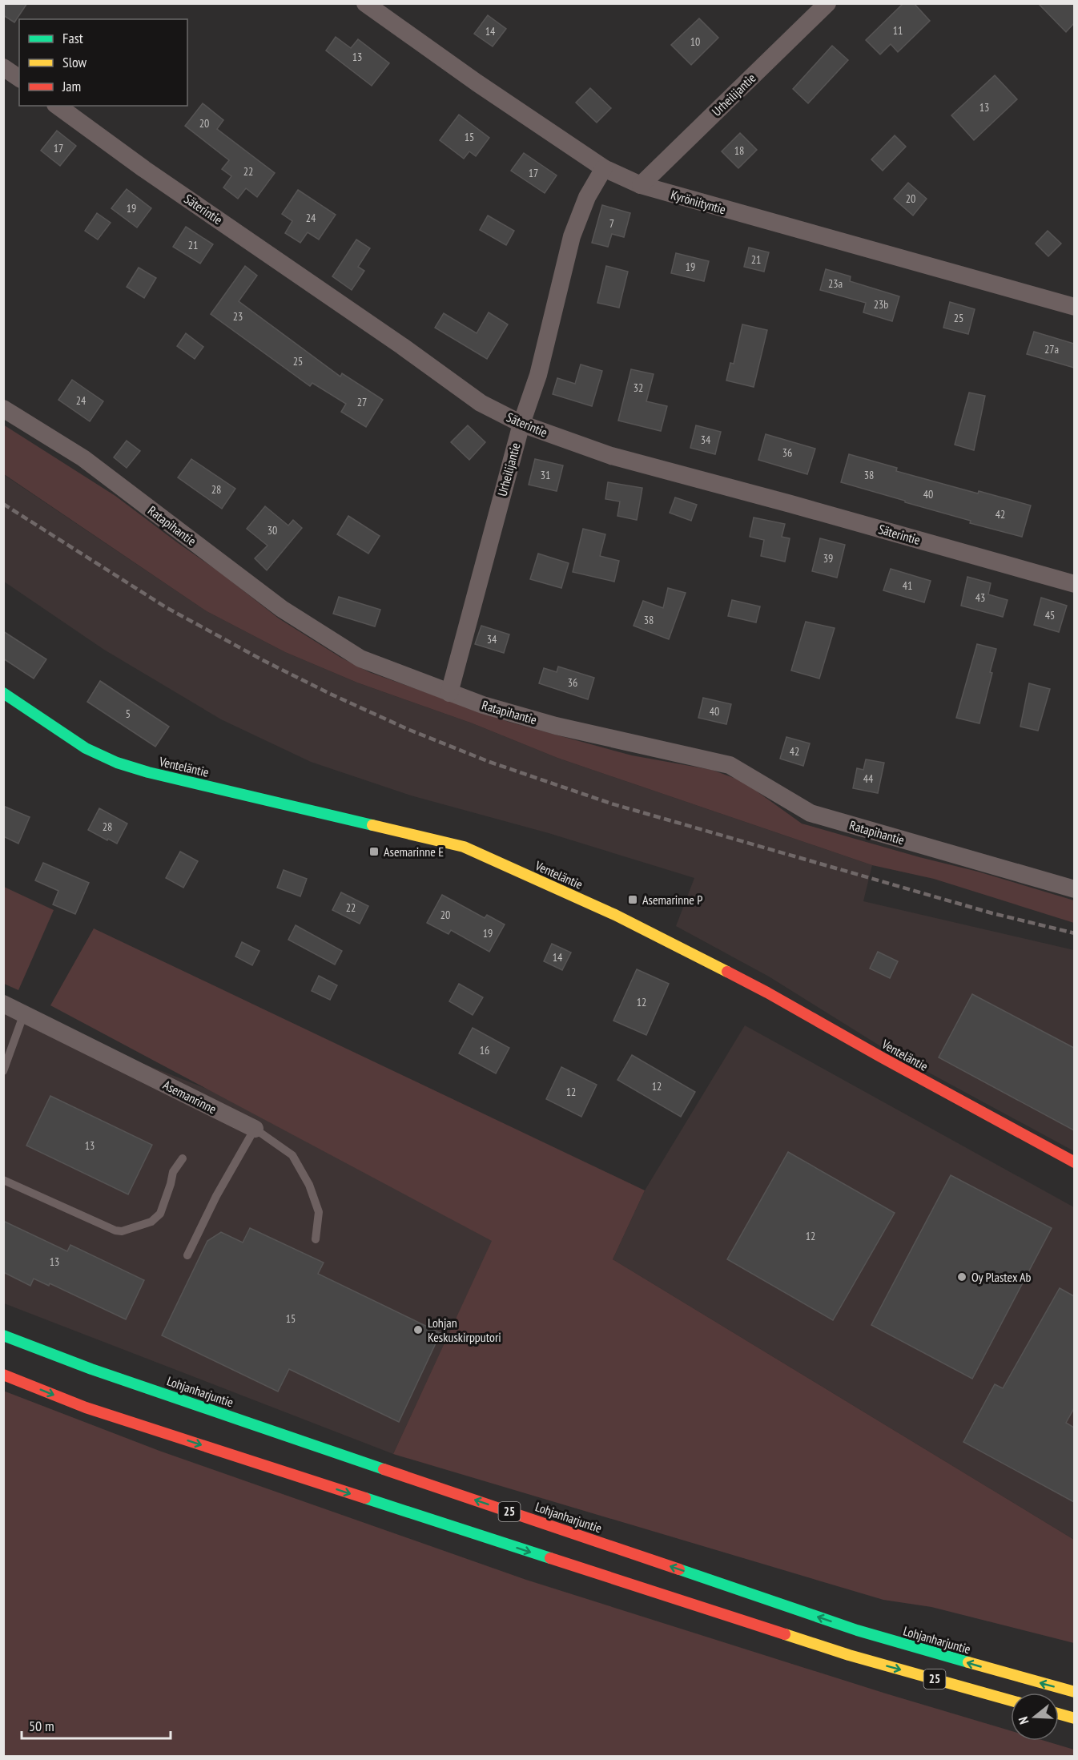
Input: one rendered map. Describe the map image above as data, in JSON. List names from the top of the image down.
{
  "streets": {
    "main road": ["Venteläntie", "Lohjanharjuntie", "25"],
    "street": [
      "Urheilijantie",
      "Kyröniityntie",
      "Säterintie",
      "Ratapihantie",
      "Asemanrinne"
    ]
  },
  "crossings": [
    ["Urheilijantie", "Kyröniityntie"],
    ["Urheilijantie", "Säterintie"],
    ["Urheilijantie", "Ratapihantie"]
  ],
  "places": {
    "transit": ["Asemarinne E", "Asemarinne P"],
    "other": ["Oy Plastex Ab", "Lohjan Keskuskirpputori"]
  },
  "house_numbers": [
    "11",
    "14",
    "10",
    "13",
    "13",
    "20",
    "15",
    "17",
    "18",
    "22",
    "17",
    "20",
    "19",
    "24",
    "7",
    "21",
    "21",
    "19",
    "23a",
    "23b",
    "23",
    "25",
    "27a",
    "25",
    "32",
    "24",
    "27",
    "34",
    "36",
    "31",
    "38",
    "28",
    "40",
    "42",
    "30",
    "39",
    "41",
    "43",
    "45",
    "38",
    "34",
    "36",
    "40",
    "5",
    "42",
    "44",
    "28",
    "22",
    "20",
    "19",
    "14",
    "12",
    "16",
    "12",
    "12",
    "13",
    "12",
    "13",
    "15"
  ],
  "legend": ["Fast", "Slow", "Jam"],
  "scale_bar": "50 m",
  "north": "left"
}
